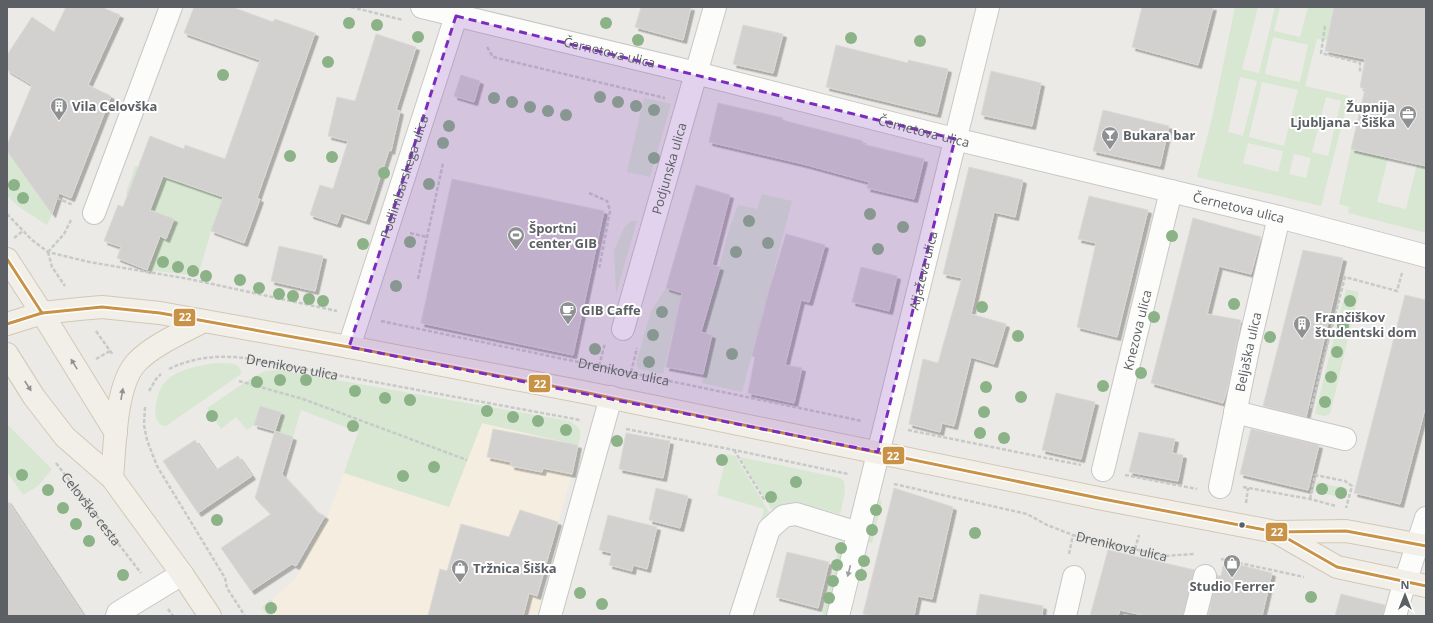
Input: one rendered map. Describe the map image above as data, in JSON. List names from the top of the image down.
{
  "streets": {
    "street": [
      "Černetova ulica",
      "Podjunska ulica",
      "Podlimbarskega ulica",
      "Aljaževa ulica",
      "Knezova ulica",
      "Beljaška ulica"
    ],
    "path": ["Drenikova ulica", "Celovška cesta"]
  },
  "crossings": [
    ["Černetova ulica", "Podjunska ulica"],
    ["Černetova ulica", "Podlimbarskega ulica"],
    ["Černetova ulica", "Aljaževa ulica"],
    ["Černetova ulica", "Knezova ulica"],
    ["Černetova ulica", "Beljaška ulica"]
  ],
  "places": {
    "building": ["Vila Celovška", "Frančiškov študentski dom"],
    "office": ["Župnija Ljubljana - Šiška"],
    "bar": ["Bukara bar"],
    "sports": ["Športni center GIB"],
    "cafe": ["GIB Caffe"],
    "shop": ["Studio Ferrer", "Tržnica Šiška"]
  },
  "lines": ["transit line 22"],
  "north": "top"
}
